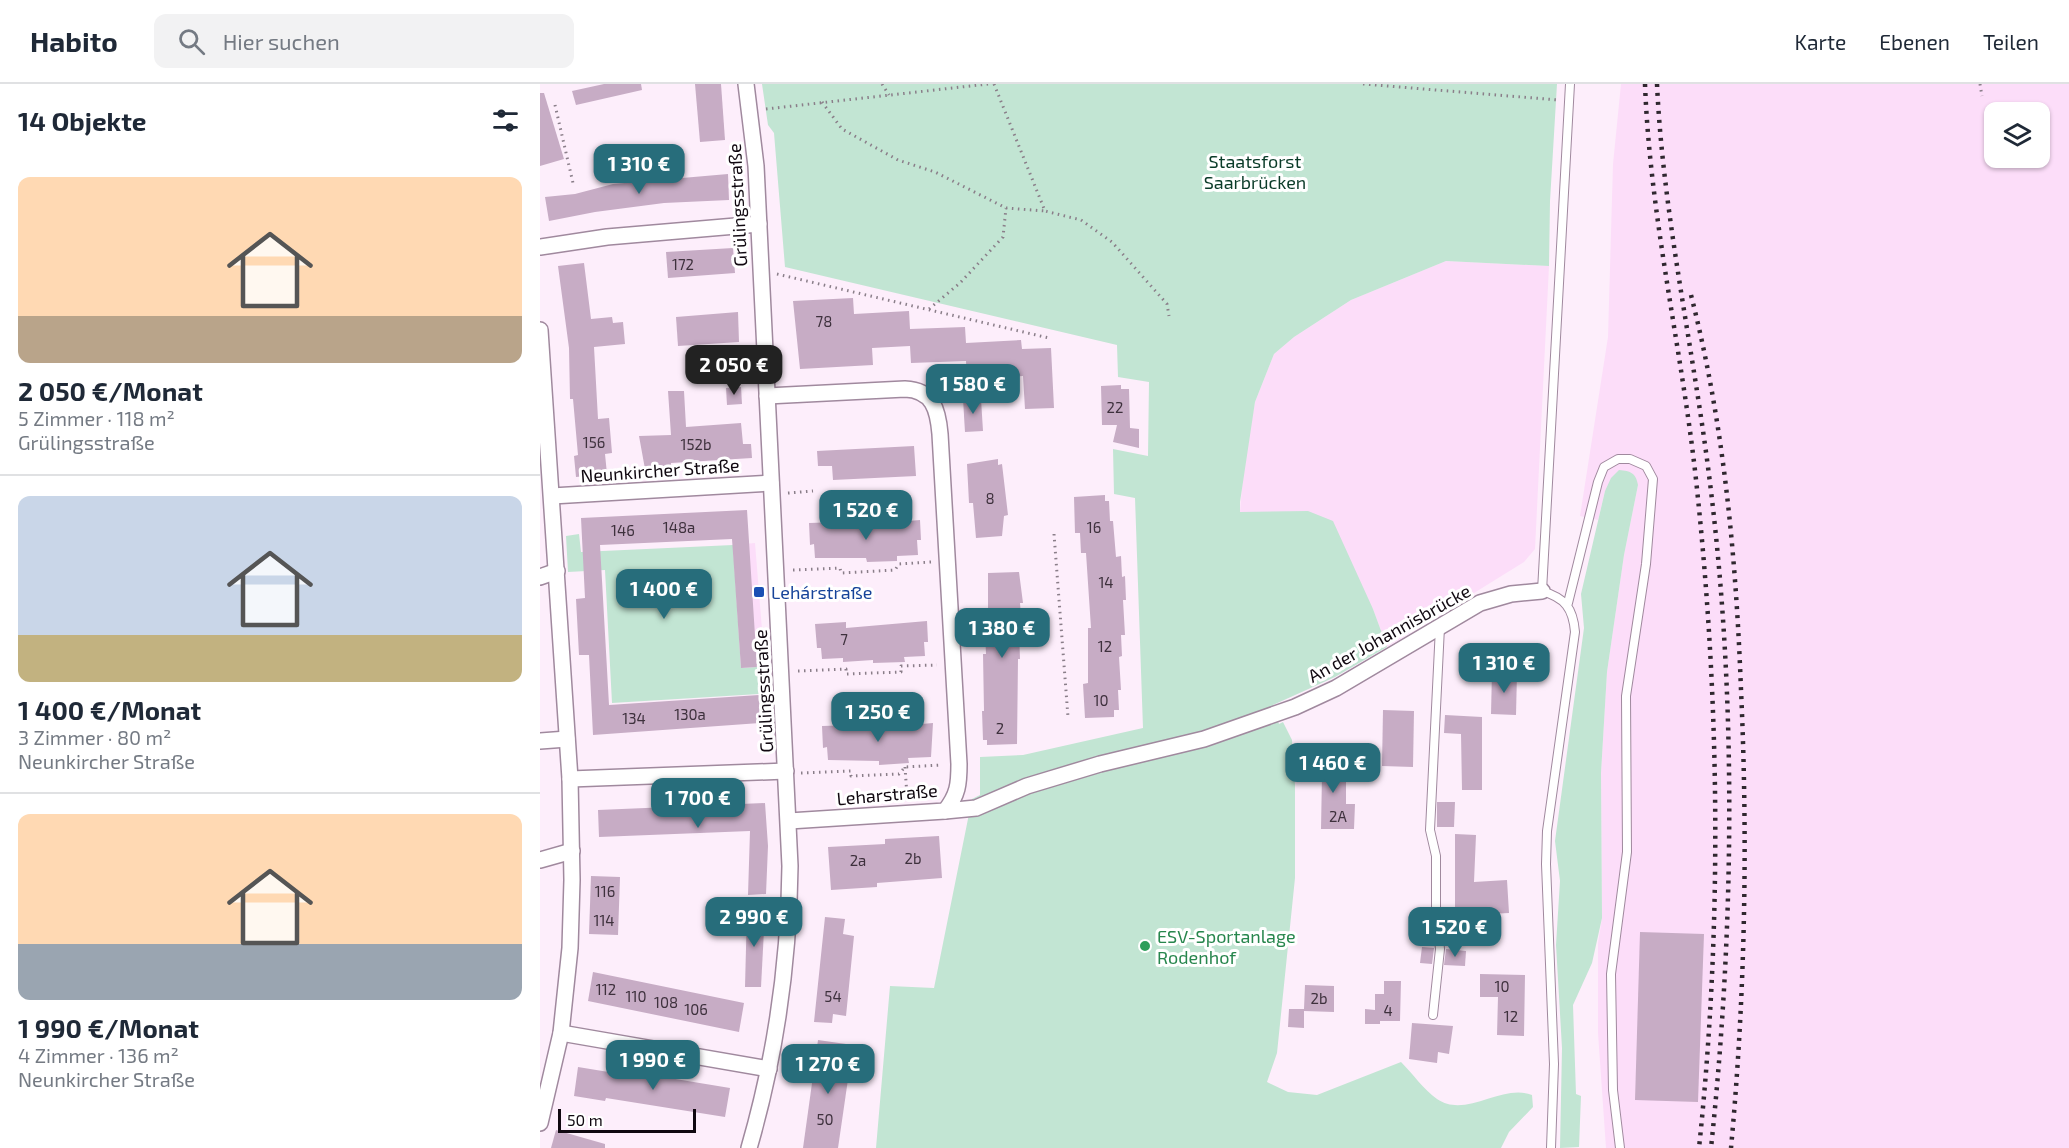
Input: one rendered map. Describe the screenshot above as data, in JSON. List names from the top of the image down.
{
  "streets": {
    "street": [
      "Grülingsstraße",
      "Neunkircher Straße",
      "An der Johannisbrücke",
      "Leharstraße"
    ]
  },
  "crossings": [
    ["Grülingsstraße", "Neunkircher Straße"],
    ["Grülingsstraße", "Leharstraße"],
    ["An der Johannisbrücke", "Leharstraße"]
  ],
  "parks": ["Staatsforst Saarbrücken"],
  "places": {
    "transit": ["Lehárstraße"],
    "other": ["ESV-Sportanlage Rodenhof"]
  },
  "house_numbers": [
    "172",
    "78",
    "22",
    "156",
    "152b",
    "8",
    "148a",
    "16",
    "146",
    "14",
    "7",
    "12",
    "10",
    "130a",
    "134",
    "2",
    "2A",
    "2b",
    "2a",
    "116",
    "114",
    "10",
    "112",
    "110",
    "54",
    "2b",
    "108",
    "106",
    "4",
    "12",
    "50"
  ],
  "scale_bar": "50 m",
  "page": {
    "header": "Habito",
    "search": "Hier suchen",
    "nav": ["Karte", "Ebenen", "Teilen"],
    "heading": "14 Objekte",
    "price": [
      "1 310 €",
      "2 050 €",
      "1 580 €",
      "1 520 €",
      "1 400 €",
      "1 380 €",
      "1 310 €",
      "1 250 €",
      "1 460 €",
      "1 700 €",
      "2 990 €",
      "1 520 €",
      "1 990 €",
      "1 270 €"
    ],
    "list": [
      {
        "name": "2 050 €/Monat",
        "note": "5 Zimmer · 118 m² · Grülingsstraße"
      },
      {
        "name": "1 400 €/Monat",
        "note": "3 Zimmer · 80 m² · Neunkircher Straße"
      },
      {
        "name": "1 990 €/Monat",
        "note": "4 Zimmer · 136 m² · Neunkircher Straße"
      }
    ],
    "scale": "50 m"
  }
}
